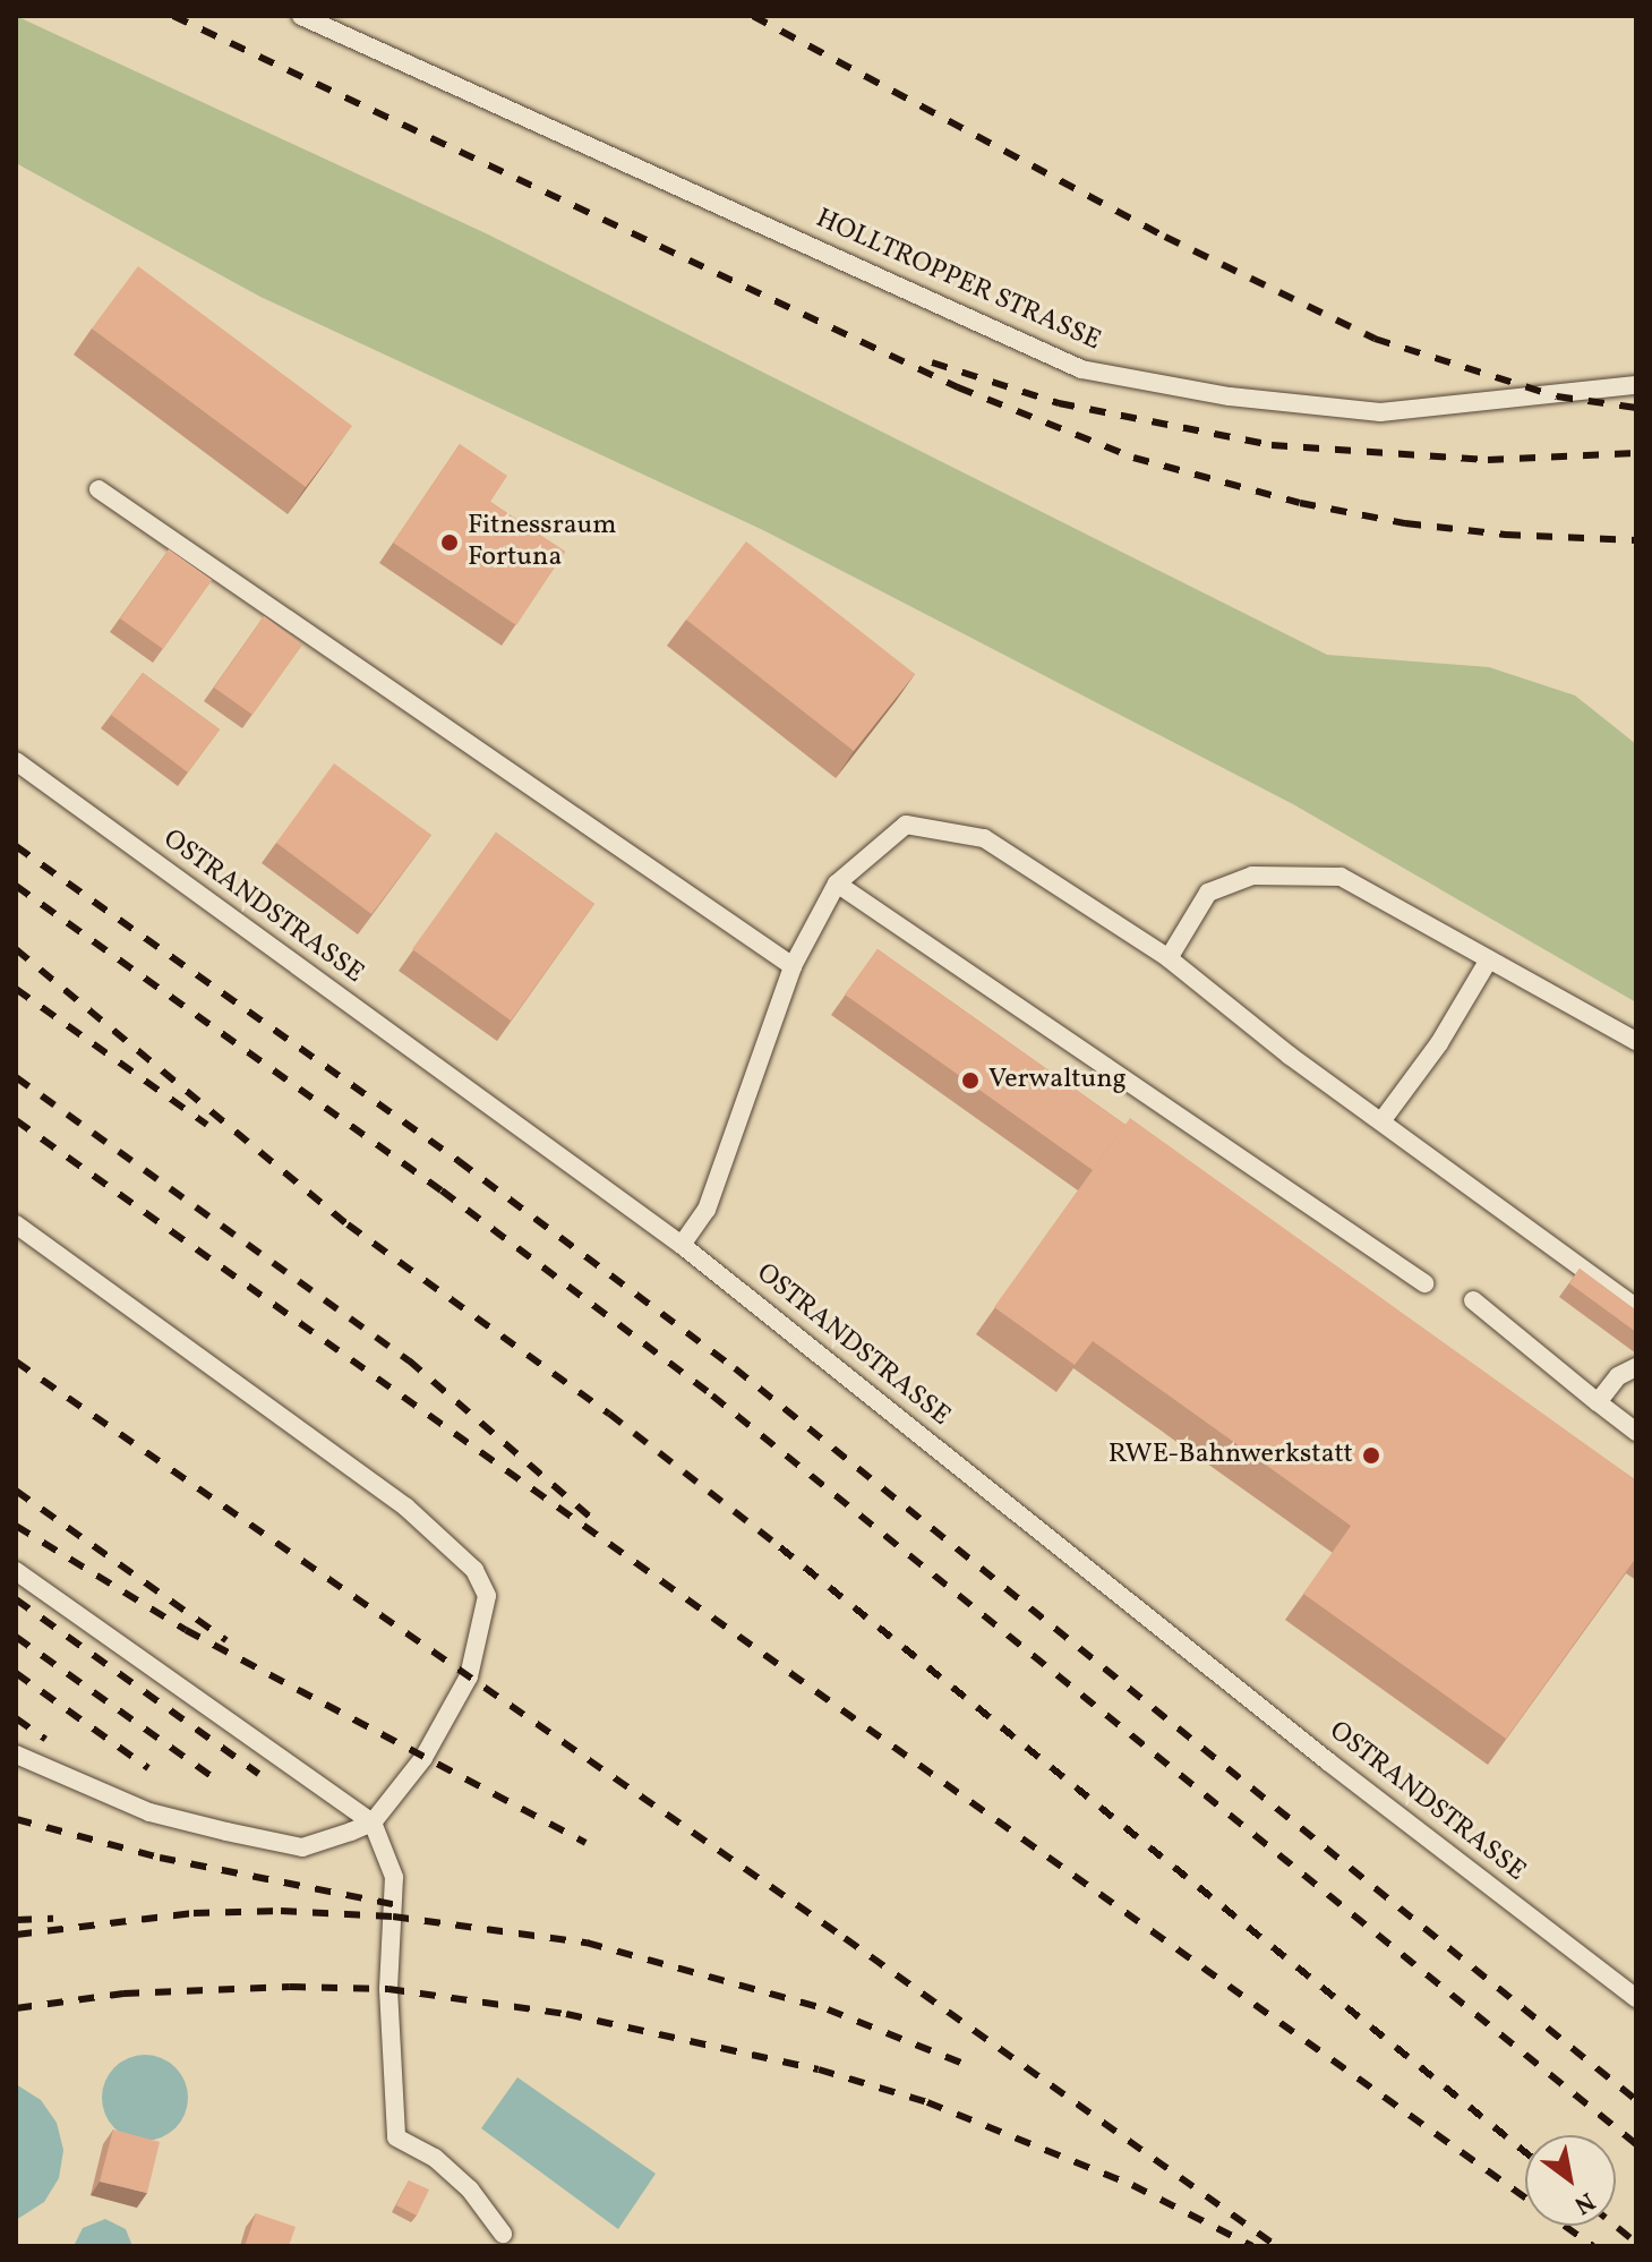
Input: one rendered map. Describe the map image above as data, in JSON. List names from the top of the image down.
{
  "streets": {
    "lane": ["HOLLTROPPER STRASSE", "OSTRANDSTRASSE"]
  },
  "places": ["Fitnessraum Fortuna", "Verwaltung", "RWE-Bahnwerkstatt"],
  "north": "bottom right"
}
